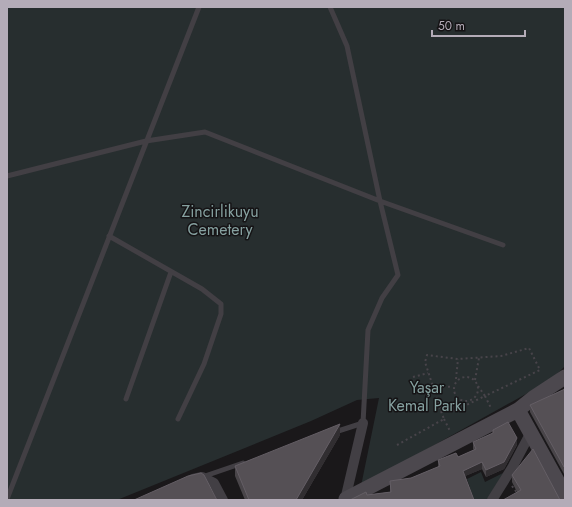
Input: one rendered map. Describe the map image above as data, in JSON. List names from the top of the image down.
{
  "parks": ["Zincirlikuyu Cemetery", "Yaşar Kemal Parkı"],
  "scale_bar": "50 m"
}
